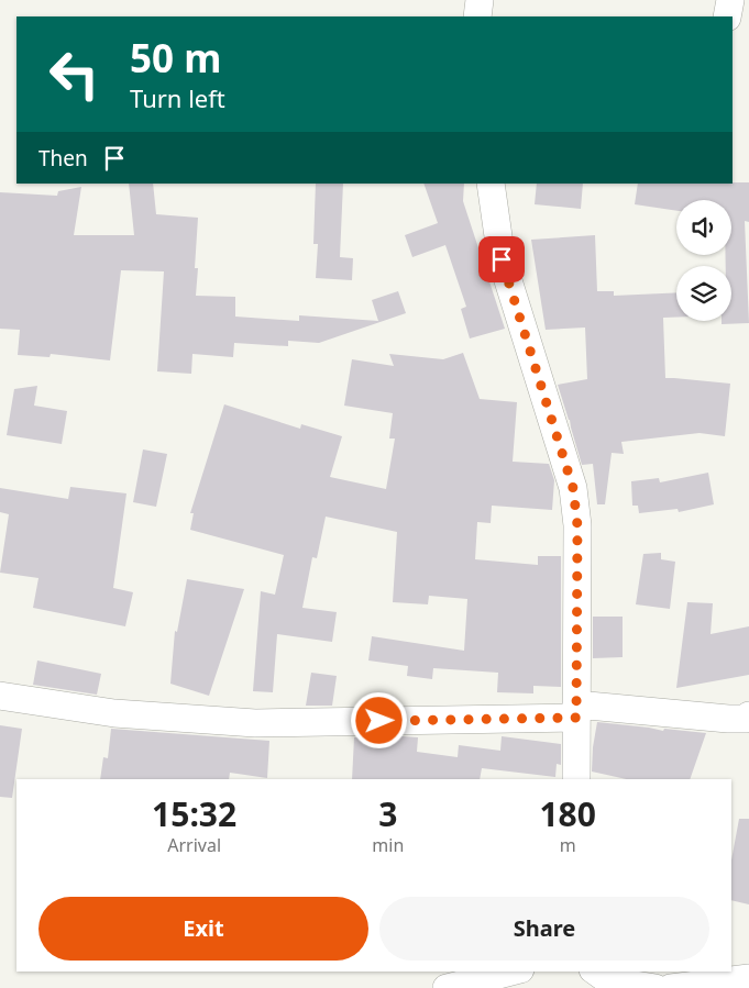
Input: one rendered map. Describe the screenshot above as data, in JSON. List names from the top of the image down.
{
  "page": {
    "turn": ["50 m", "Turn left"],
    "then": "Then",
    "eta": [
      "15:32",
      "Arrival",
      "3",
      "min",
      "180",
      "m"
    ],
    "buttons": ["Exit", "Share"]
  }
}
